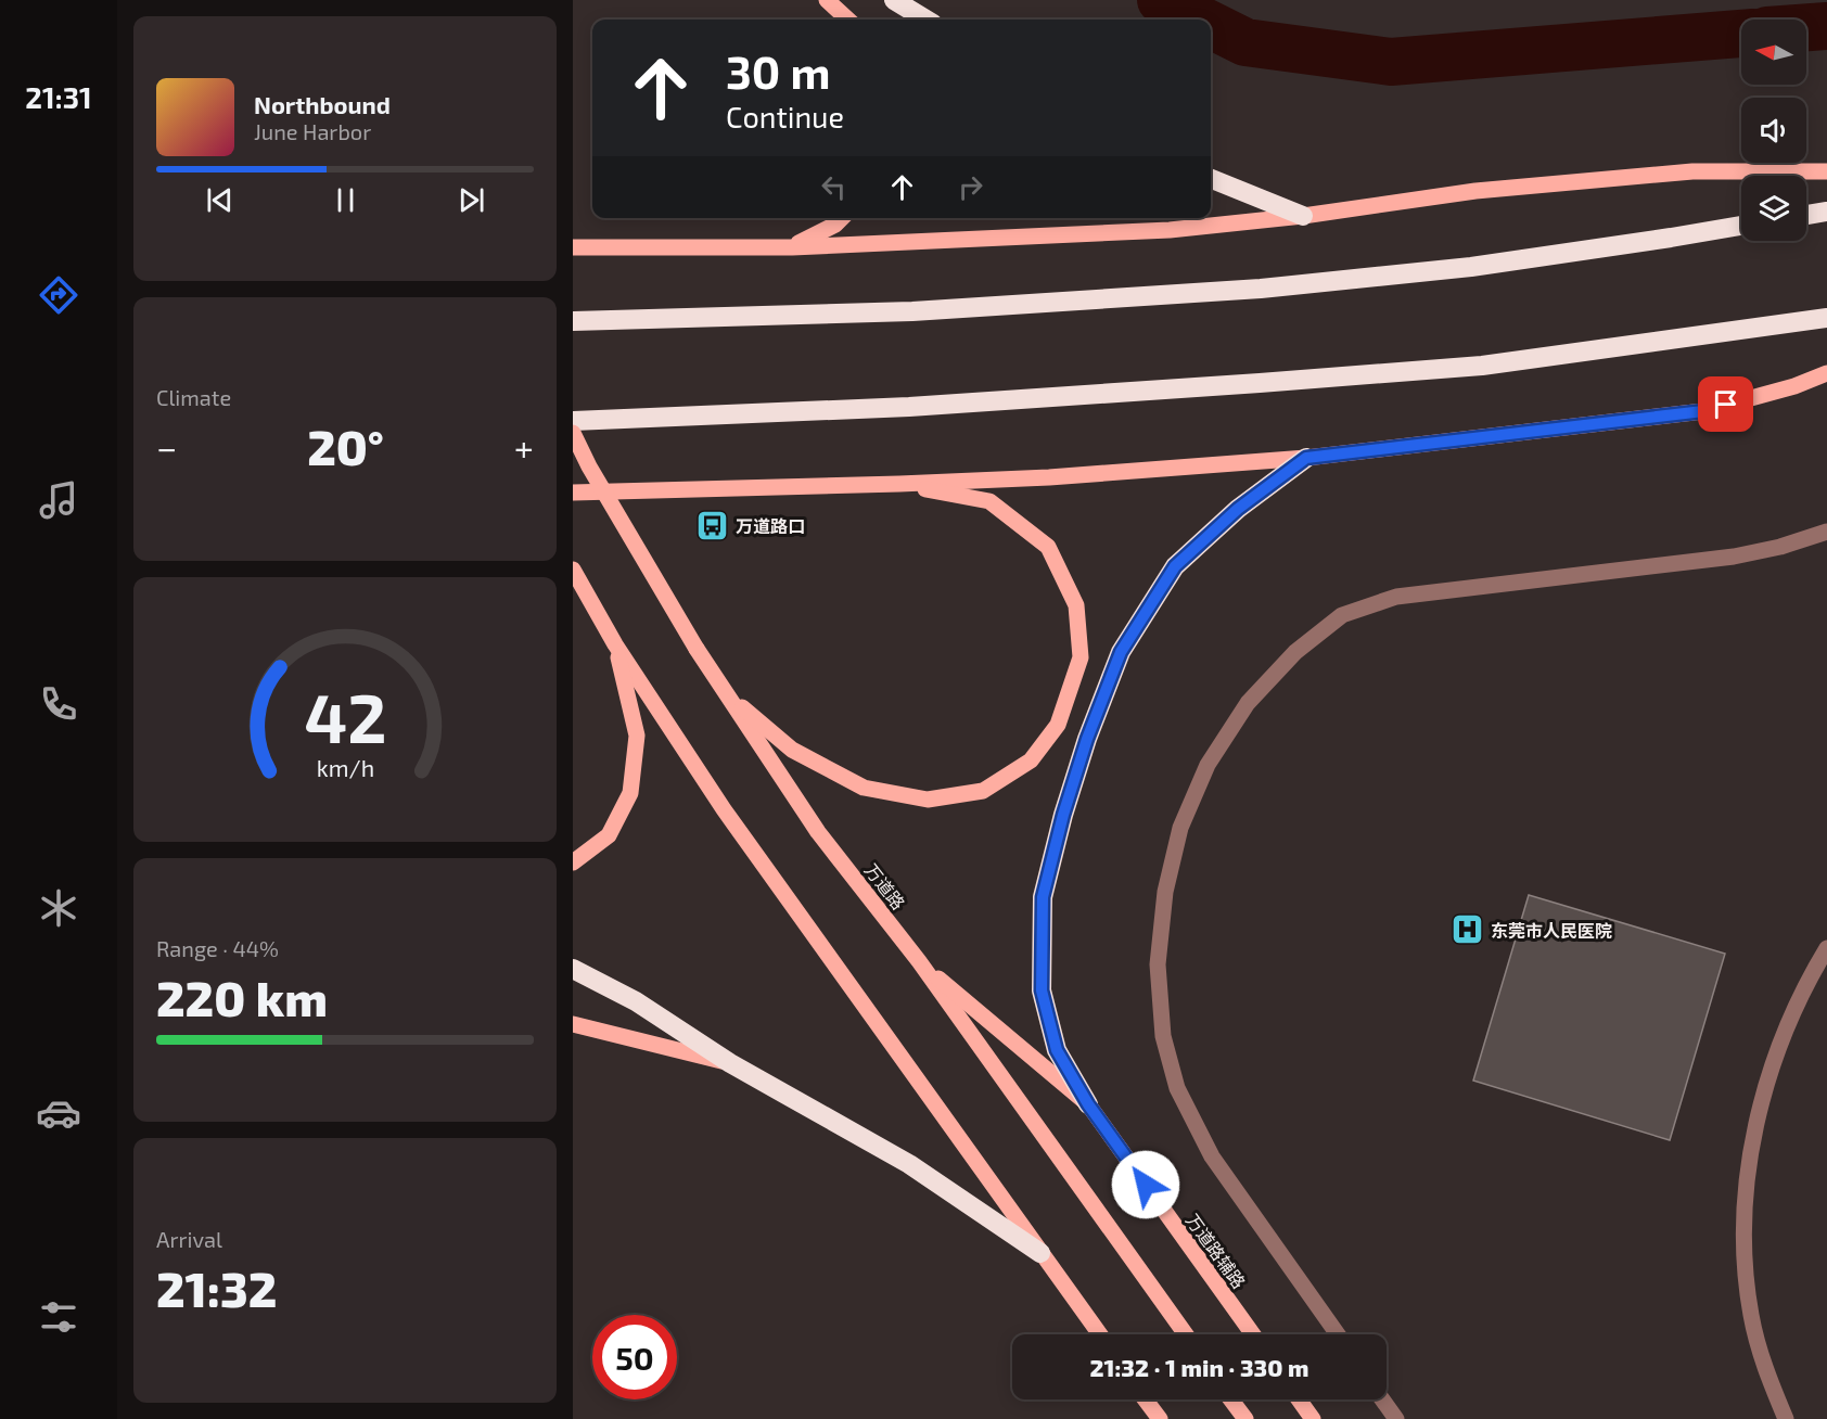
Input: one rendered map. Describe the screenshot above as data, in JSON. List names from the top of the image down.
{
  "streets": {
    "main road": ["万道路", "万道路辅路"]
  },
  "crossings": [
    ["万道路", "万道路辅路"]
  ],
  "places": {
    "bus stop": ["万道路口"],
    "hospital": ["东莞市人民医院"]
  },
  "north": "left",
  "page": {
    "tabs": "21:31",
    "turn": ["30 m", "Continue"],
    "song": ["Northbound", "June Harbor"],
    "tile": [
      "Climate",
      ["Range · 44%", "220 km"],
      ["Arrival", "21:32"]
    ],
    "heat": ["−", "20°", "+"],
    "limit": "50",
    "trip": "21:32 · 1 min · 330 m",
    "gauge": ["42", "km/h"]
  }
}
